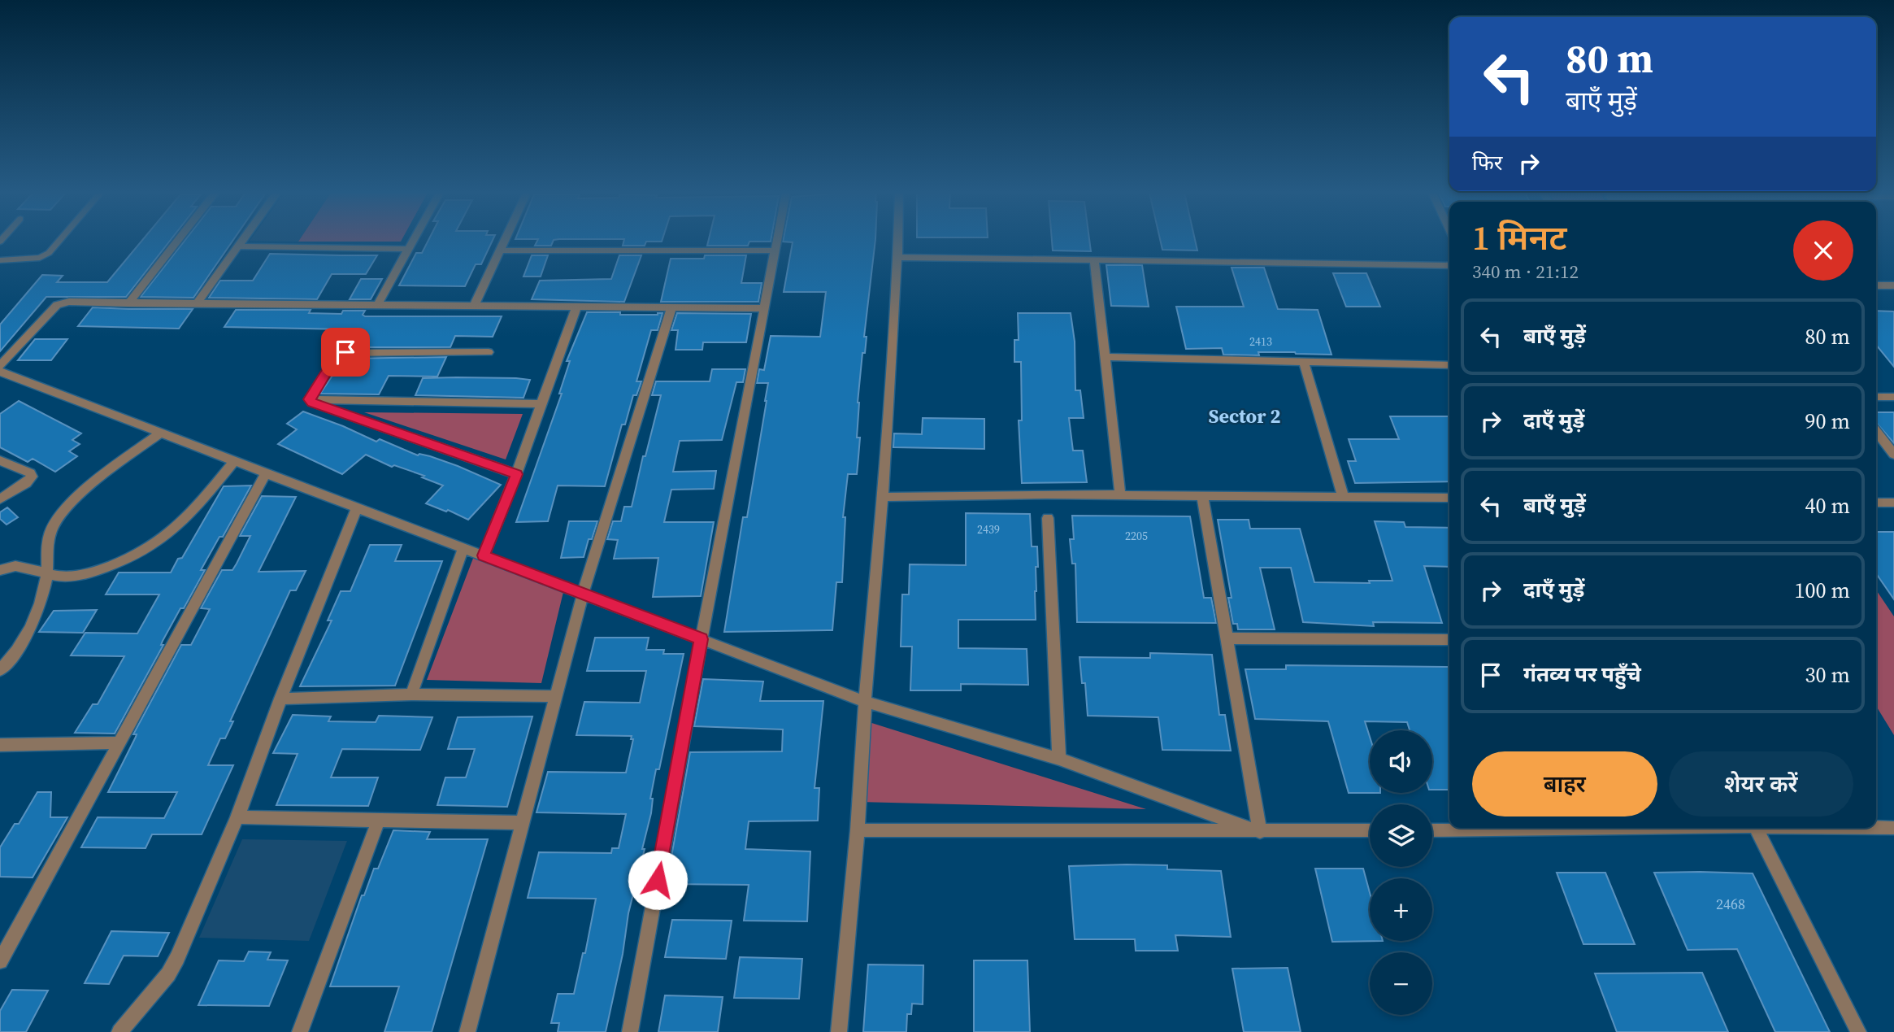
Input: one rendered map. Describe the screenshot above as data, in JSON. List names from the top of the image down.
{
  "districts": ["Sector 2"],
  "house_numbers": [
    "2413",
    "2439",
    "2205",
    "2468"
  ],
  "page": {
    "turn": ["80 m", "बाएँ मुड़ें"],
    "then": "फिर",
    "heading": ["1 मिनट", "340 m · 21:12"],
    "list": [
      {
        "name": "बाएँ मुड़ें",
        "value": "80 m"
      },
      {
        "name": "दाएँ मुड़ें",
        "value": "90 m"
      },
      {
        "name": "बाएँ मुड़ें",
        "value": "40 m"
      },
      {
        "name": "दाएँ मुड़ें",
        "value": "100 m"
      },
      {
        "name": "गंतव्य पर पहुँचे",
        "value": "30 m"
      }
    ],
    "map_buttons": ["+", "−"],
    "buttons": ["बाहर", "शेयर करें"]
  }
}
